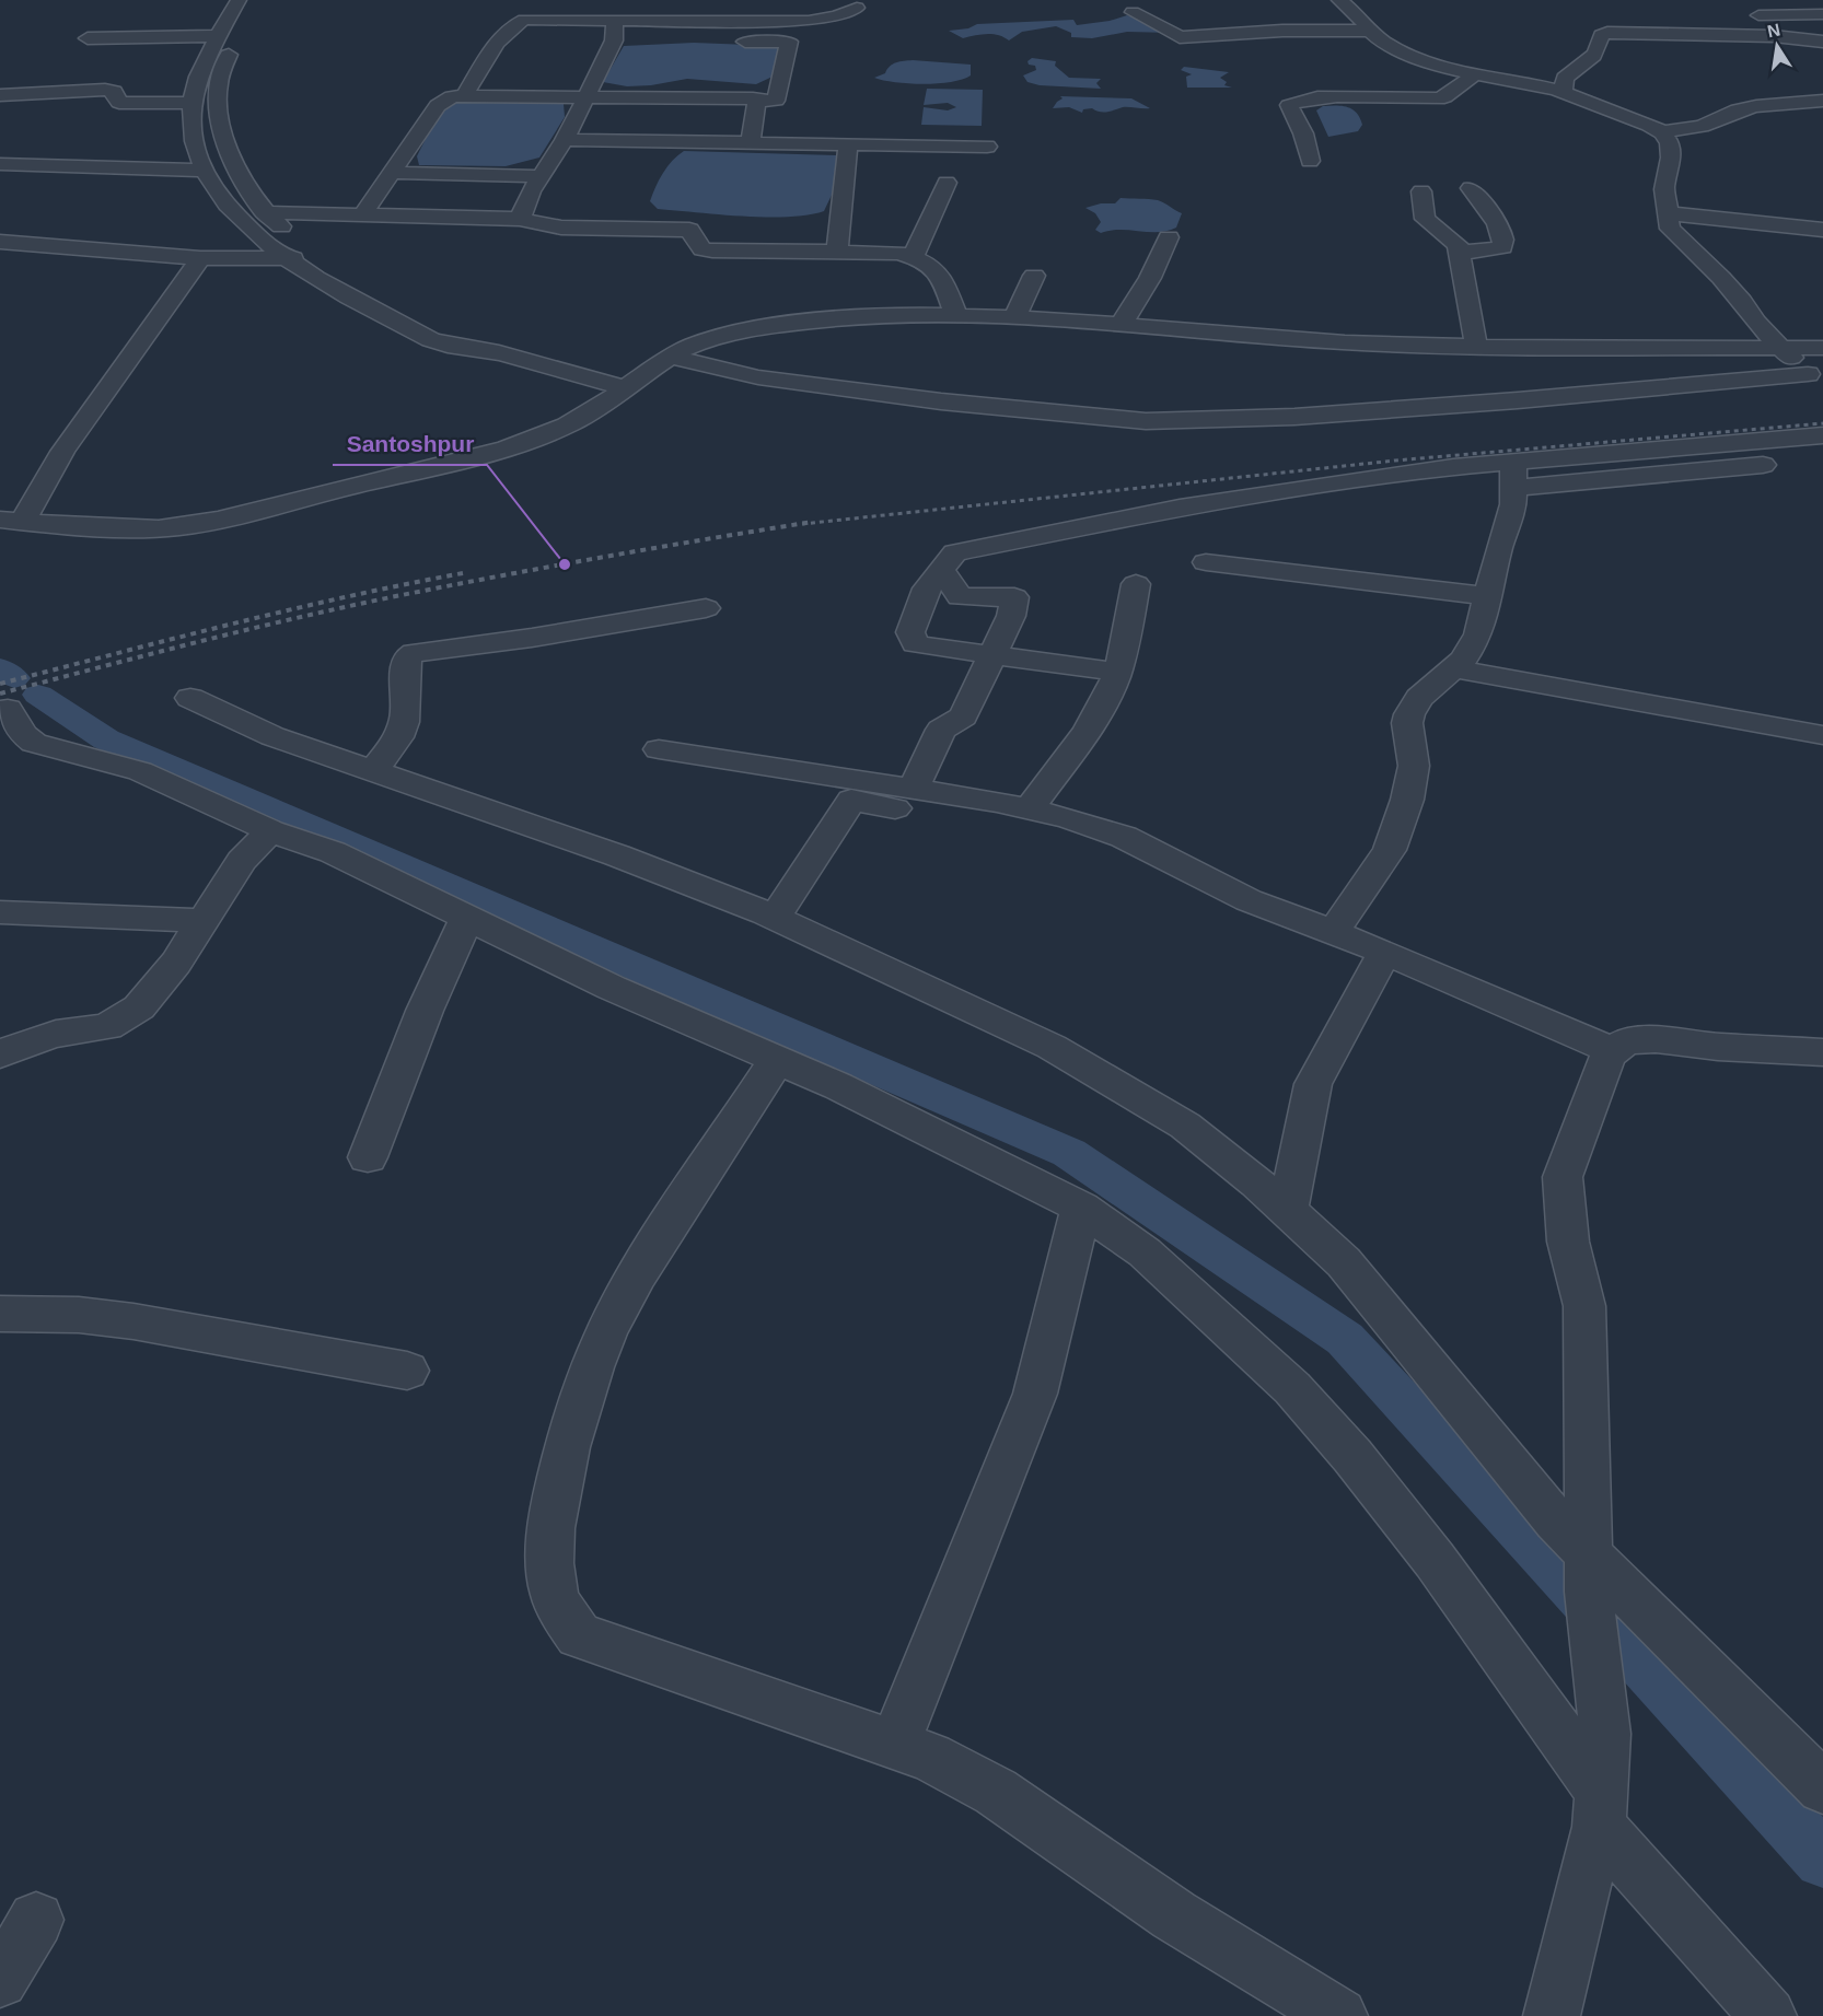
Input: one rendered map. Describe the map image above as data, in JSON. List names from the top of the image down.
{
  "places": ["Santoshpur"],
  "north": "top"
}
